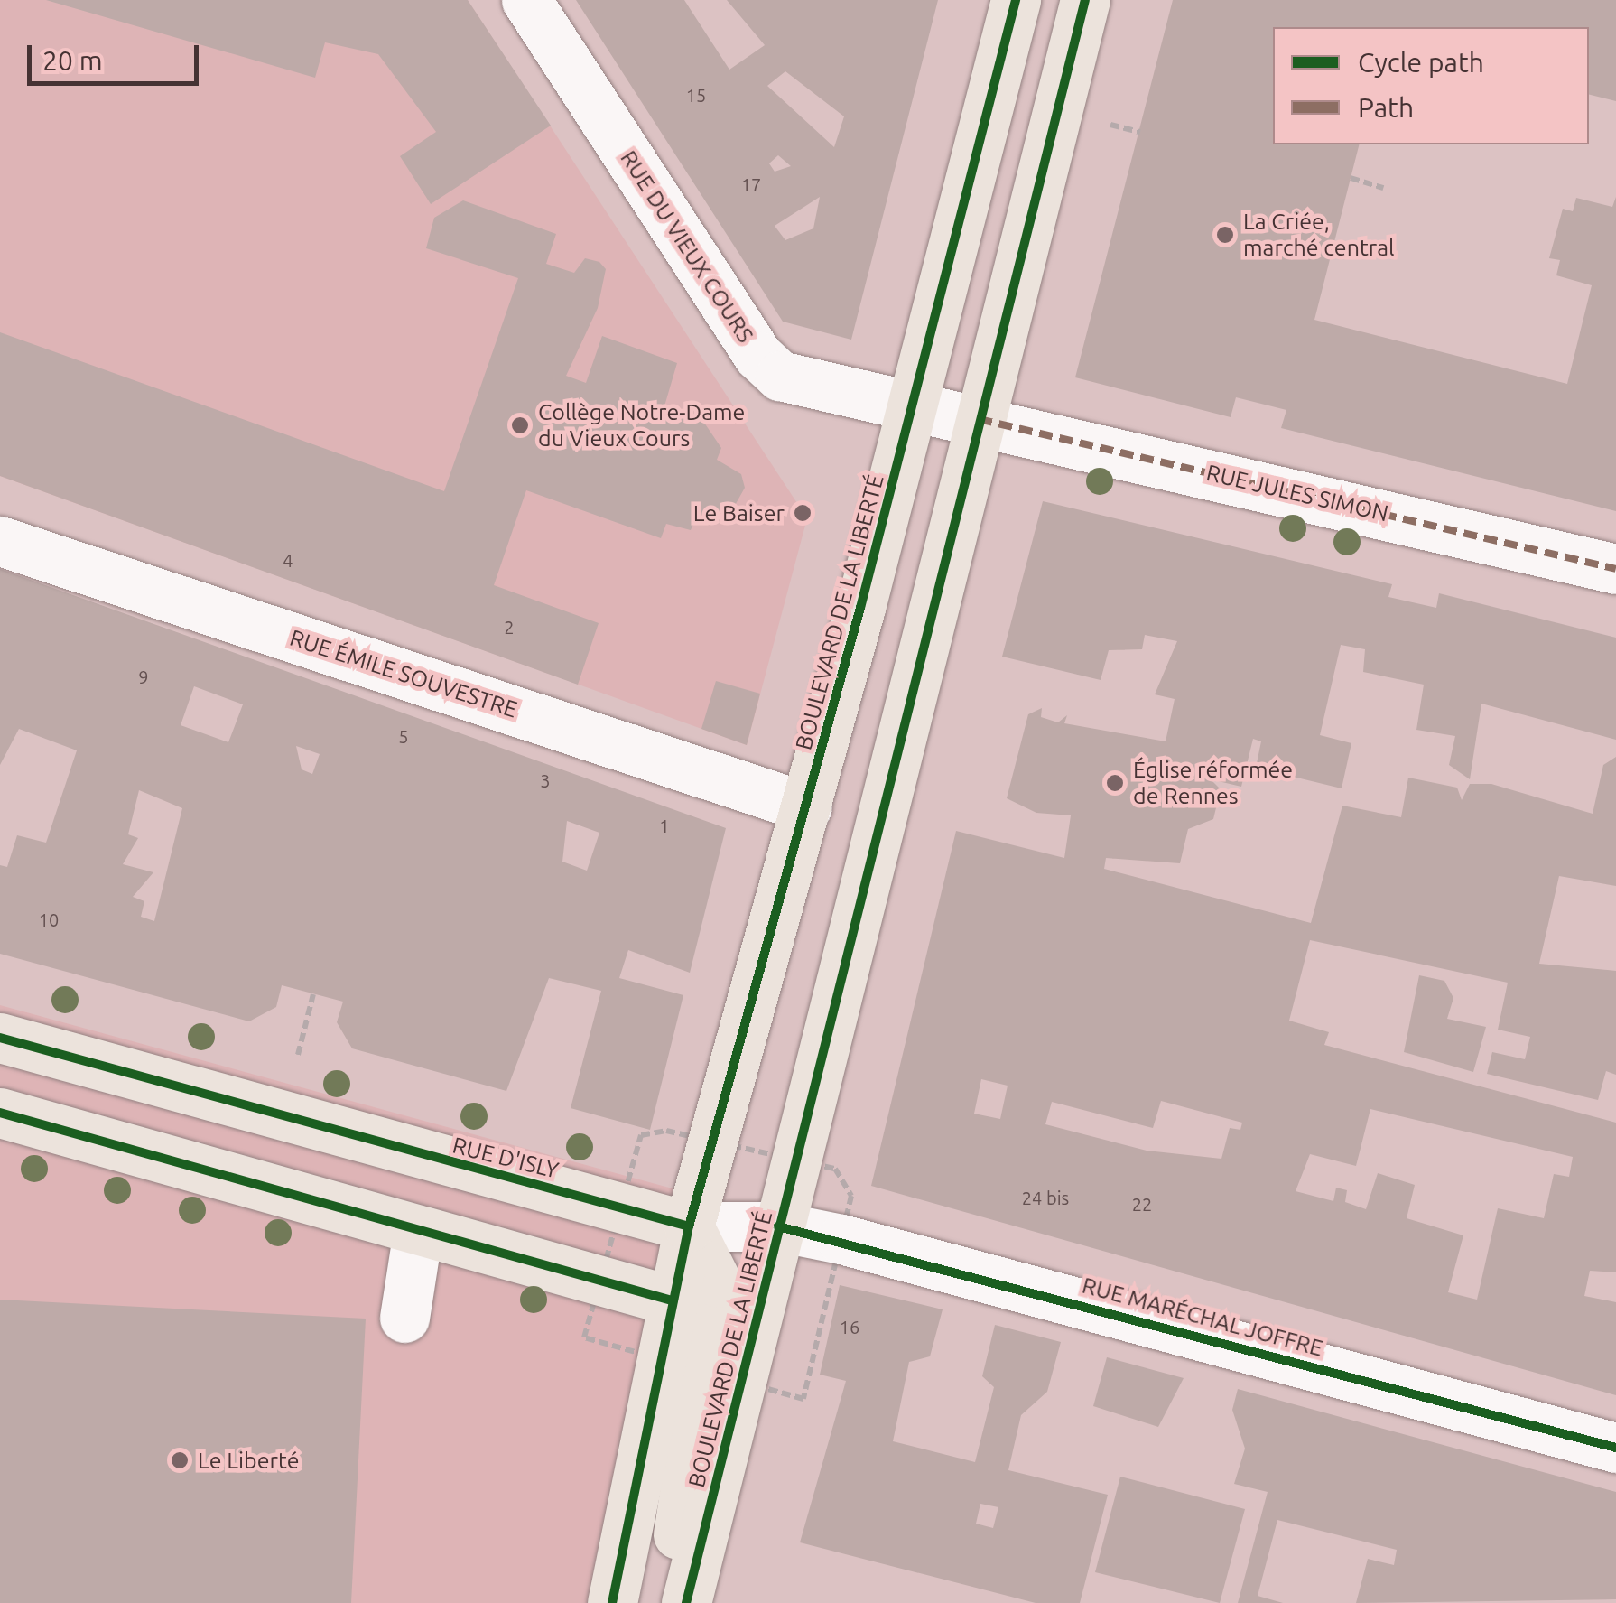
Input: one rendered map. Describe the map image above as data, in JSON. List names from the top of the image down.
{
  "streets": {
    "main road": ["BOULEVARD DE LA LIBERTÉ", "RUE D'ISLY"],
    "street": [
      "RUE DU VIEUX COURS",
      "RUE JULES SIMON",
      "RUE ÉMILE SOUVESTRE",
      "RUE MARÉCHAL JOFFRE"
    ]
  },
  "crossings": [
    ["RUE DU VIEUX COURS", "BOULEVARD DE LA LIBERTÉ"],
    ["RUE JULES SIMON", "BOULEVARD DE LA LIBERTÉ"],
    ["BOULEVARD DE LA LIBERTÉ", "RUE ÉMILE SOUVESTRE"],
    ["BOULEVARD DE LA LIBERTÉ", "RUE D'ISLY"],
    ["BOULEVARD DE LA LIBERTÉ", "RUE MARÉCHAL JOFFRE"]
  ],
  "places": [
    "La Criée, marché central",
    "Collège Notre-Dame du Vieux Cours",
    "Le Baiser",
    "Église réformée de Rennes",
    "Le Liberté"
  ],
  "house_numbers": [
    "15",
    "17",
    "4",
    "2",
    "9",
    "5",
    "3",
    "1",
    "10",
    "24 bis",
    "22",
    "16"
  ],
  "legend": ["Cycle path", "Path"],
  "scale_bar": "20 m"
}
